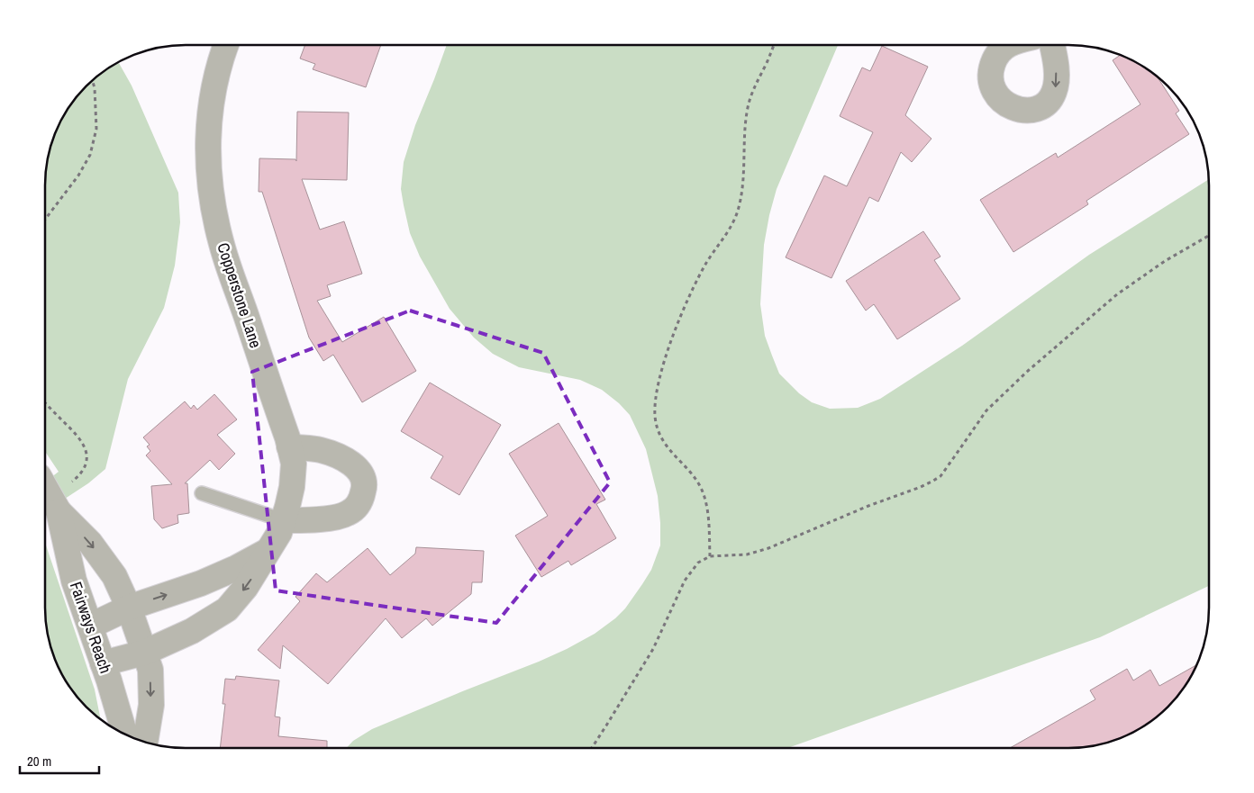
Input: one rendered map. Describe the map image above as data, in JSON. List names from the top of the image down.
{
  "streets": {
    "street": ["Copperstone Lane", "Fairways Reach"]
  },
  "crossings": [
    ["Copperstone Lane", "Fairways Reach"]
  ],
  "scale_bar": "20 m"
}
